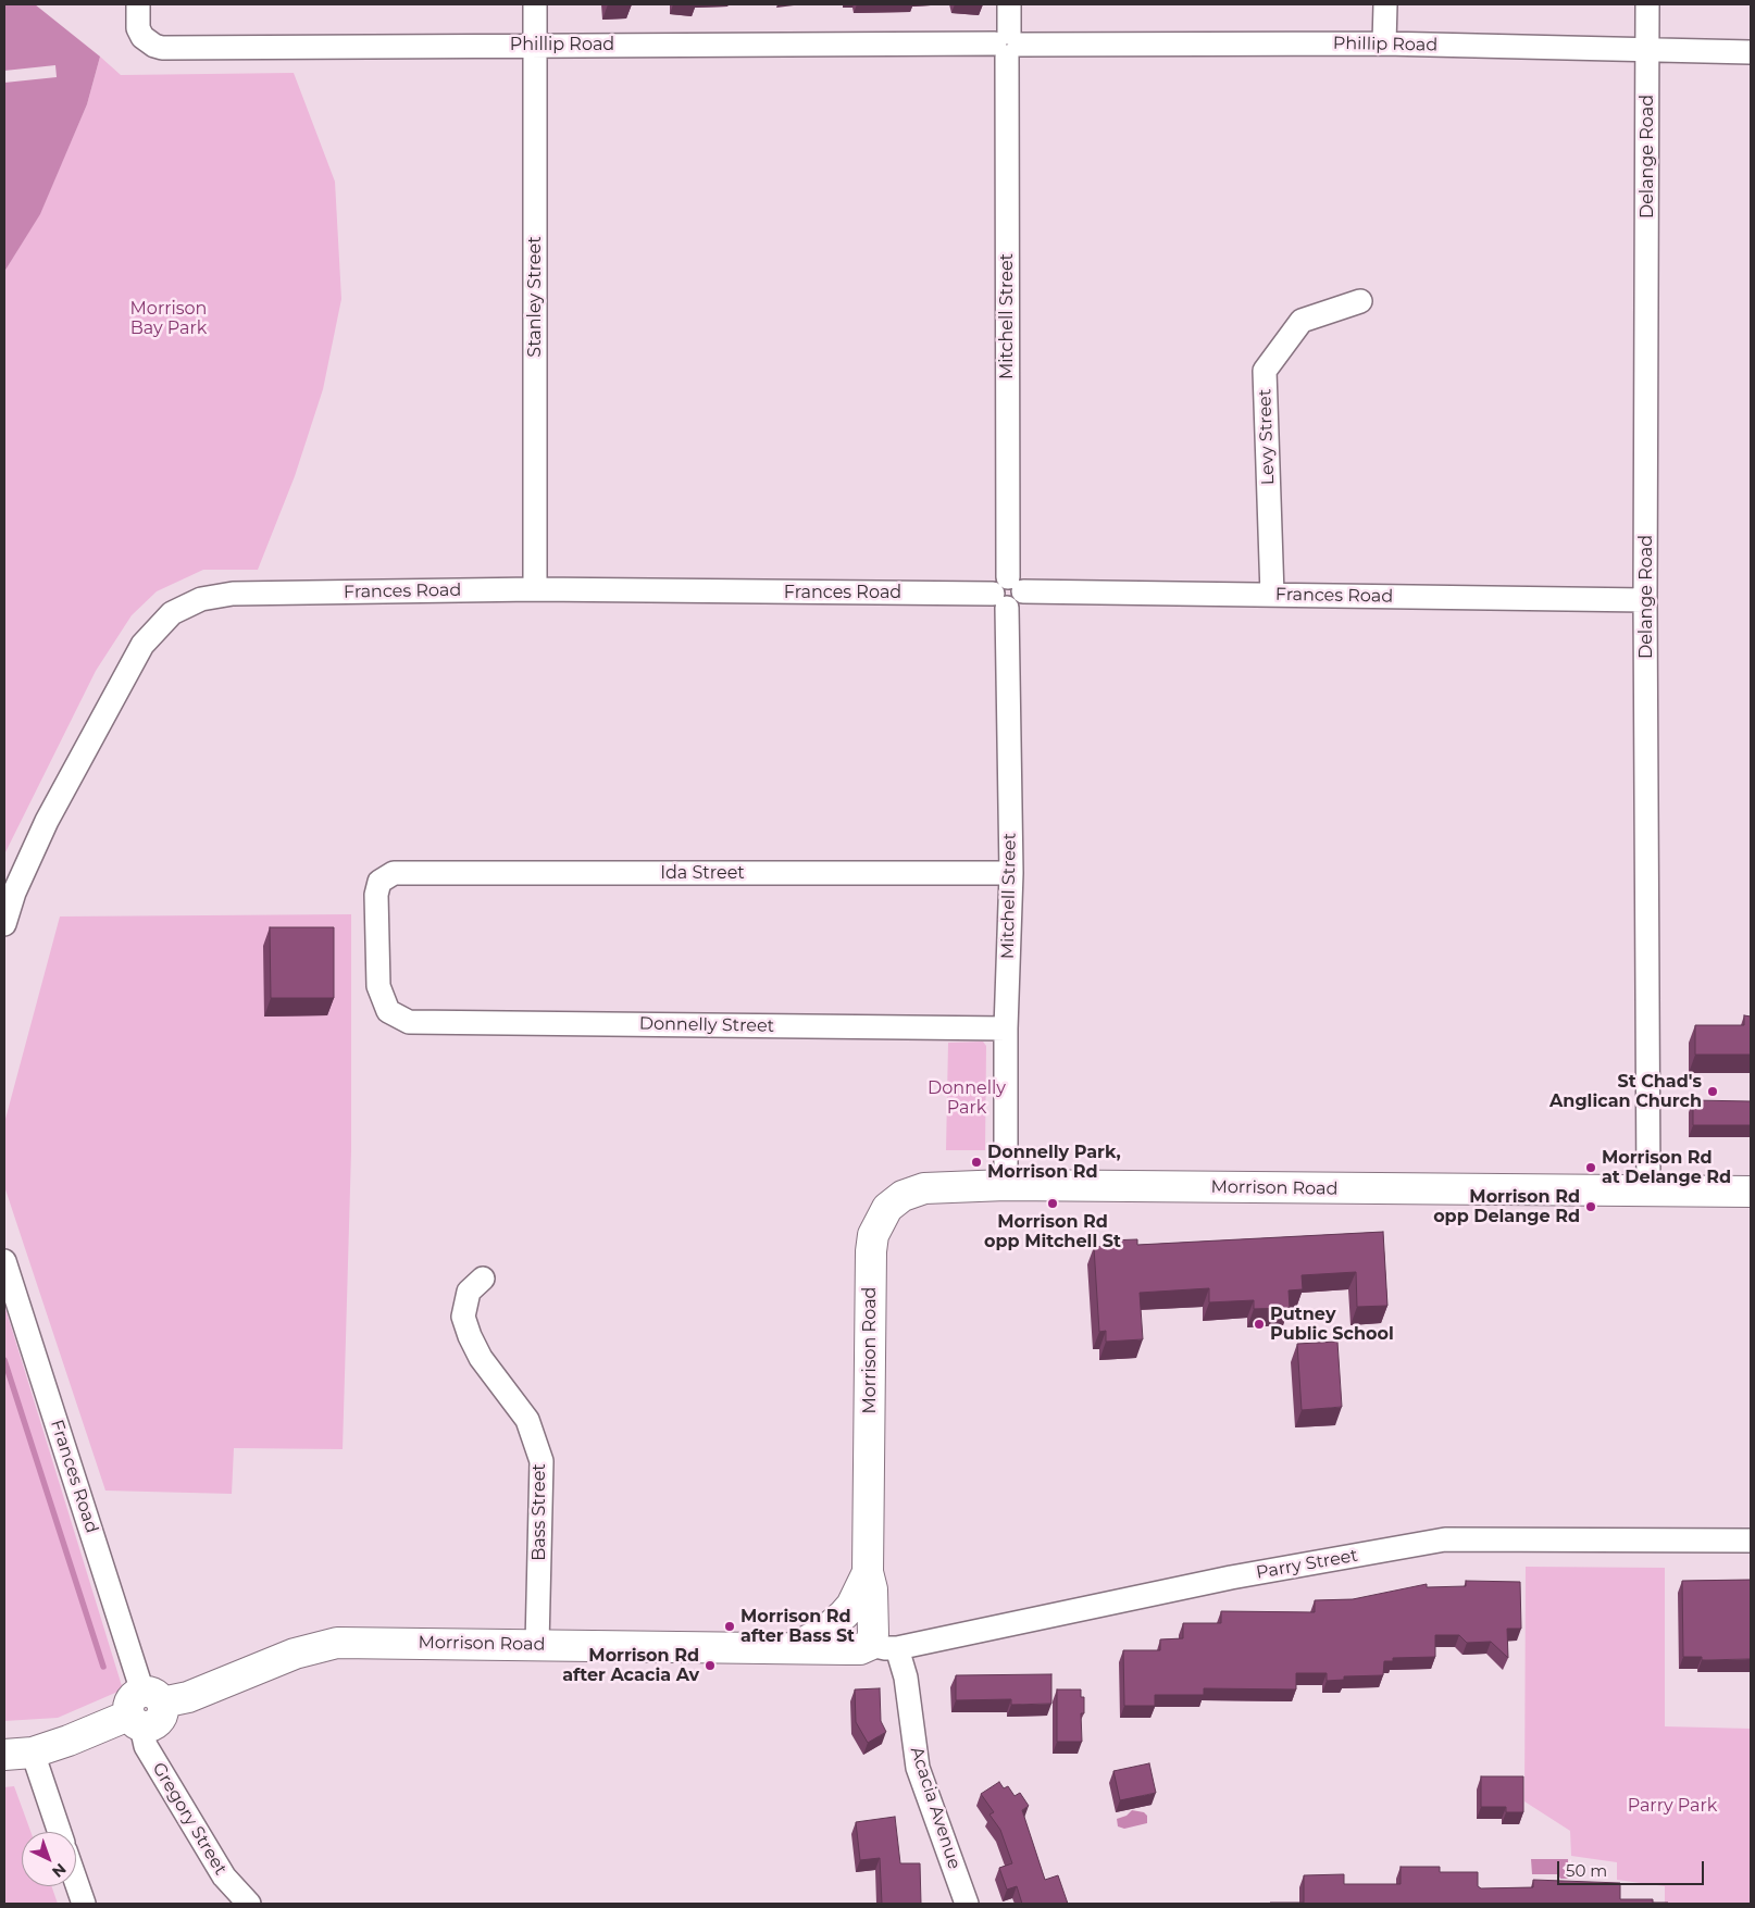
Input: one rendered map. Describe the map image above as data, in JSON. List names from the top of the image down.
{
  "streets": {
    "street": [
      "Phillip Road",
      "Delange Road",
      "Stanley Street",
      "Mitchell Street",
      "Levy Street",
      "Frances Road",
      "Ida Street",
      "Donnelly Street",
      "Morrison Road",
      "Bass Street",
      "Parry Street",
      "Acacia Avenue",
      "Gregory Street"
    ]
  },
  "crossings": [
    ["Phillip Road", "Delange Road"],
    ["Phillip Road", "Stanley Street"],
    ["Phillip Road", "Mitchell Street"],
    ["Delange Road", "Frances Road"],
    ["Delange Road", "Morrison Road"],
    ["Stanley Street", "Frances Road"],
    ["Mitchell Street", "Frances Road"],
    ["Mitchell Street", "Ida Street"],
    ["Mitchell Street", "Donnelly Street"],
    ["Mitchell Street", "Morrison Road"],
    ["Levy Street", "Frances Road"],
    ["Frances Road", "Morrison Road"],
    ["Frances Road", "Gregory Street"],
    ["Ida Street", "Donnelly Street"],
    ["Morrison Road", "Bass Street"],
    ["Morrison Road", "Parry Street"],
    ["Morrison Road", "Acacia Avenue"],
    ["Morrison Road", "Gregory Street"],
    ["Parry Street", "Acacia Avenue"]
  ],
  "parks": ["Morrison Bay Park", "Donnelly Park", "Parry Park"],
  "places": [
    "St Chad's Anglican Church",
    "Donnelly Park, Morrison Rd",
    "Morrison Rd at Delange Rd",
    "Morrison Rd opp Mitchell St",
    "Morrison Rd opp Delange Rd",
    "Putney Public School",
    "Morrison Rd after Bass St",
    "Morrison Rd after Acacia Av"
  ],
  "scale_bar": "50 m",
  "north": "bottom right"
}
